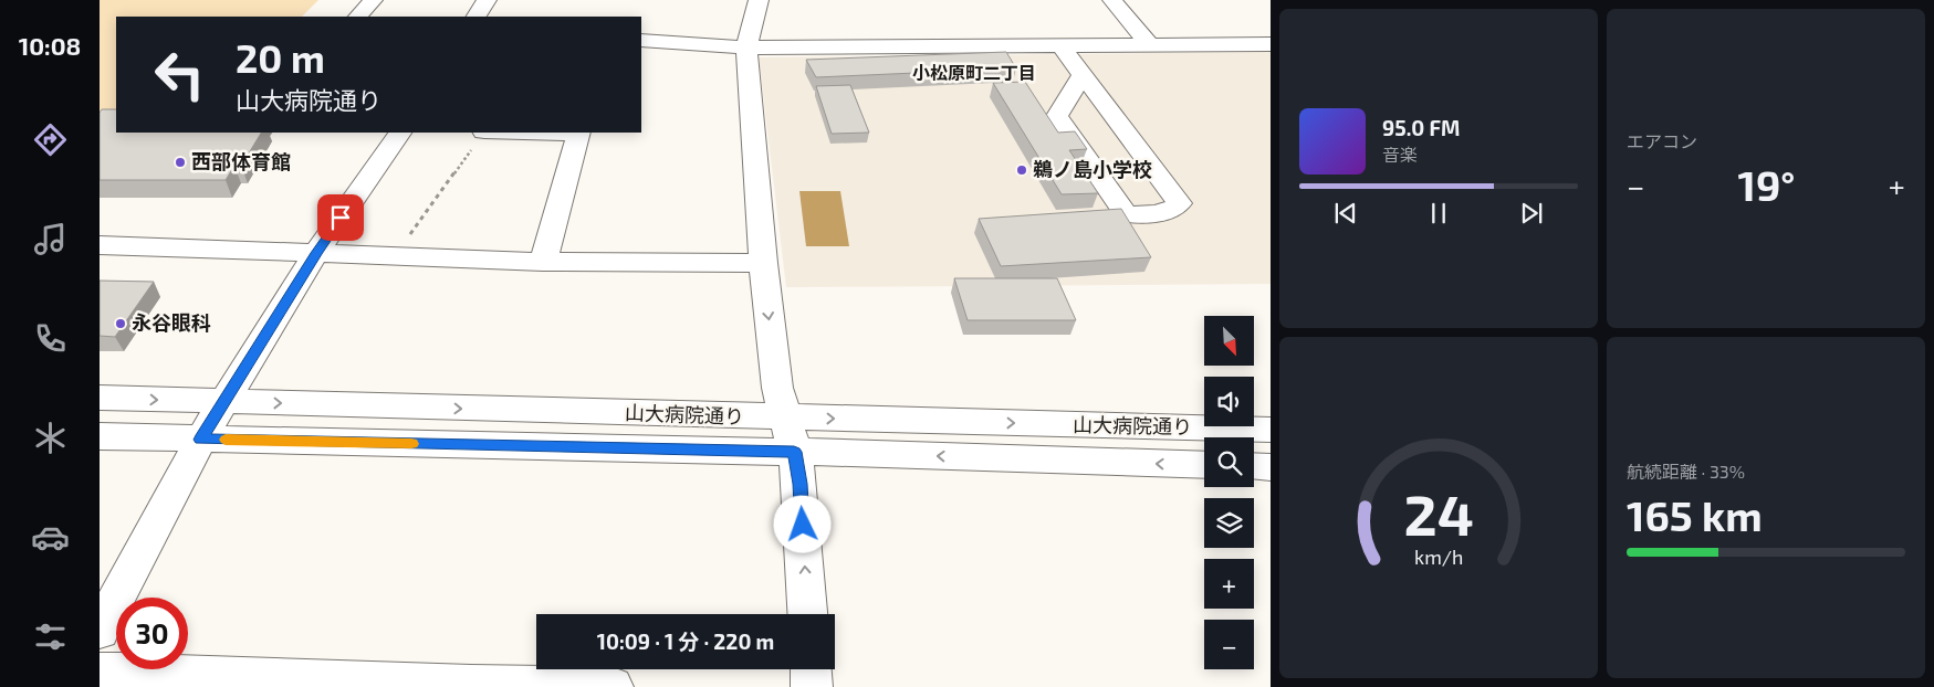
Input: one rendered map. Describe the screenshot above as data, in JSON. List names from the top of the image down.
{
  "streets": {
    "street": ["山大病院通り"]
  },
  "districts": ["小松原町二丁目"],
  "places": ["西部体育館", "鵜ノ島小学校", "永谷眼科"],
  "north": "bottom right",
  "page": {
    "tabs": "10:08",
    "tile": [
      "エアコン",
      ["航続距離 · 33%", "165 km"]
    ],
    "turn": ["20 m", "山大病院通り"],
    "song": ["95.0 FM", "音楽"],
    "heat": ["−", "19°", "+"],
    "map_buttons": ["+", "−"],
    "limit": "30",
    "trip": "10:09 · 1 分 · 220 m",
    "gauge": ["24", "km/h"]
  }
}
